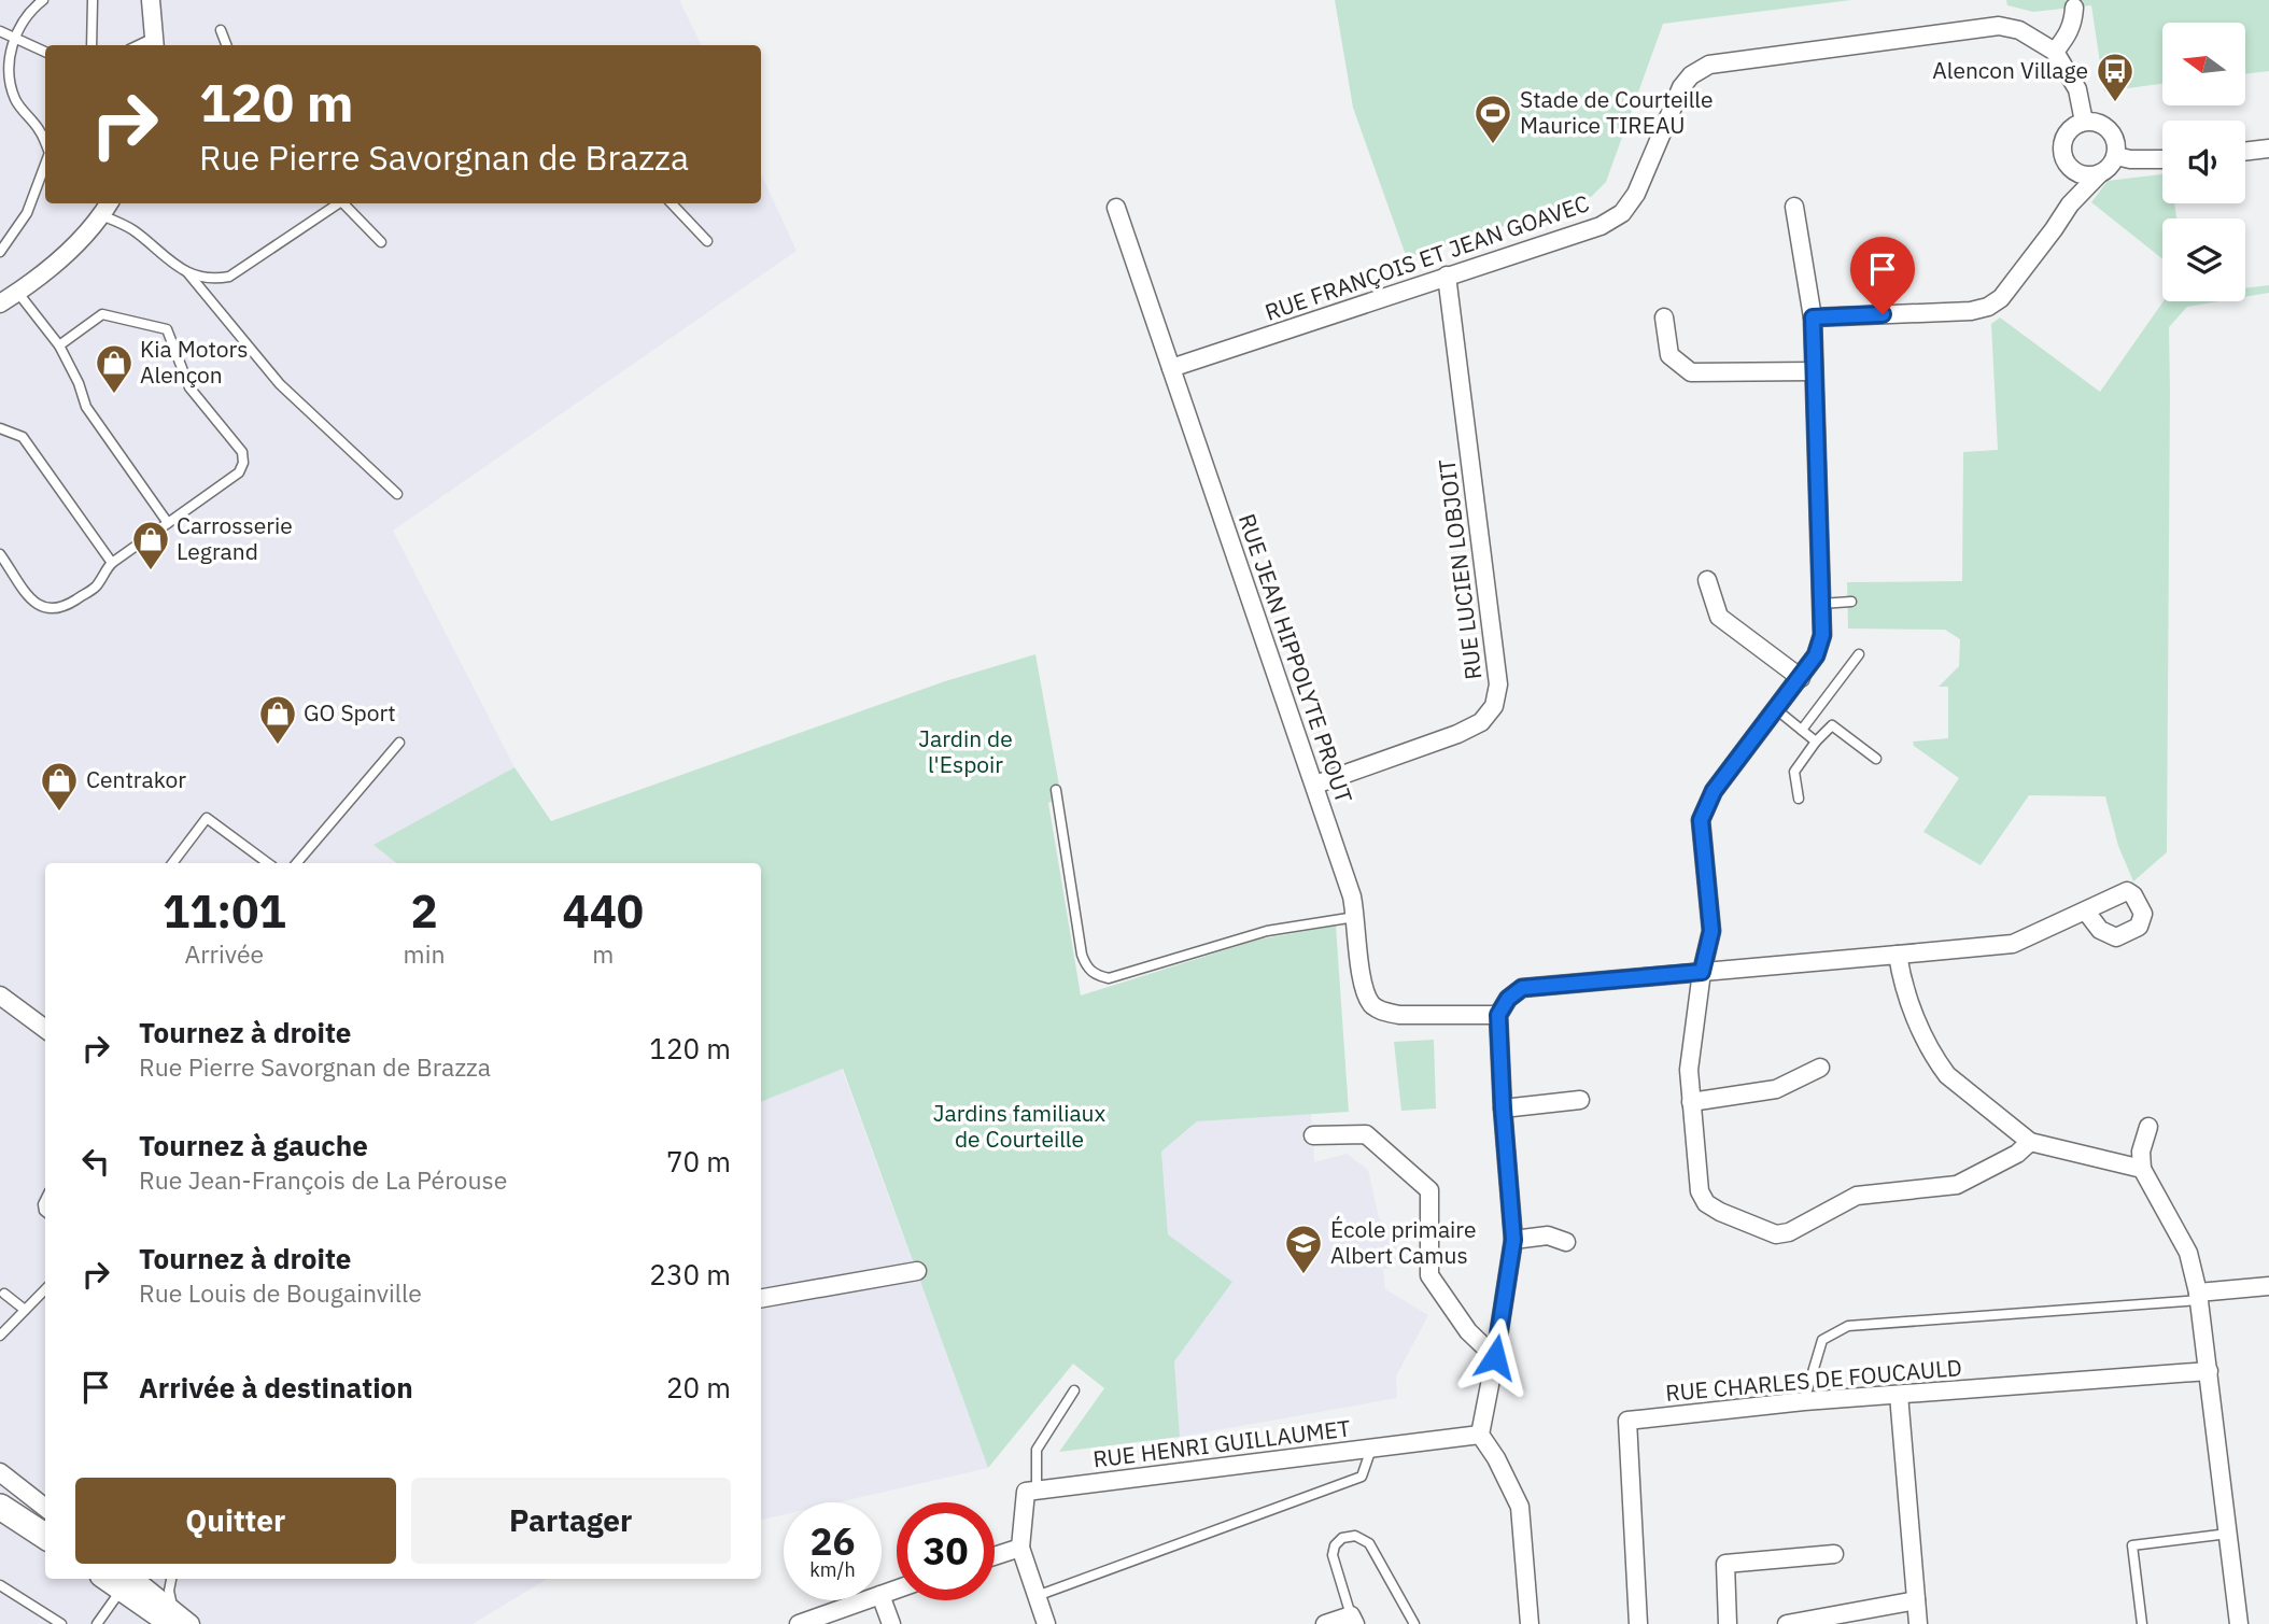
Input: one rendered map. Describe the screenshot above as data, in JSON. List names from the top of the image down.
{
  "streets": {
    "street": [
      "RUE FRANÇOIS ET JEAN GOAVEC",
      "RUE LUCIEN LOBJOIT",
      "RUE JEAN HIPPOLYTE PROUT",
      "RUE CHARLES DE FOUCAULD",
      "RUE HENRI GUILLAUMET"
    ]
  },
  "crossings": [
    ["RUE FRANÇOIS ET JEAN GOAVEC", "RUE LUCIEN LOBJOIT"],
    ["RUE FRANÇOIS ET JEAN GOAVEC", "RUE JEAN HIPPOLYTE PROUT"],
    ["RUE LUCIEN LOBJOIT", "RUE JEAN HIPPOLYTE PROUT"]
  ],
  "parks": ["Jardin de l'Espoir", "Jardins familiaux de Courteille"],
  "places": {
    "bus stop": ["Alencon Village"],
    "sports": ["Stade de Courteille Maurice TIREAU"],
    "shop": [
      "Kia Motors Alençon",
      "Carrosserie Legrand",
      "GO Sport",
      "Centrakor"
    ],
    "school or university": ["École primaire Albert Camus"]
  },
  "north": "left",
  "page": {
    "turn": ["120 m", "Rue Pierre Savorgnan de Brazza"],
    "eta": [
      "11:01",
      "Arrivée",
      "2",
      "min",
      "440",
      "m"
    ],
    "list": [
      {
        "name": "Tournez à droite",
        "note": "Rue Pierre Savorgnan de Brazza",
        "value": "120 m"
      },
      {
        "name": "Tournez à gauche",
        "note": "Rue Jean-François de La Pérouse",
        "value": "70 m"
      },
      {
        "name": "Tournez à droite",
        "note": "Rue Louis de Bougainville",
        "value": "230 m"
      },
      {
        "name": "Arrivée à destination",
        "value": "20 m"
      }
    ],
    "buttons": ["Quitter", "Partager"],
    "speed": "26 km/h",
    "limit": "30"
  }
}
